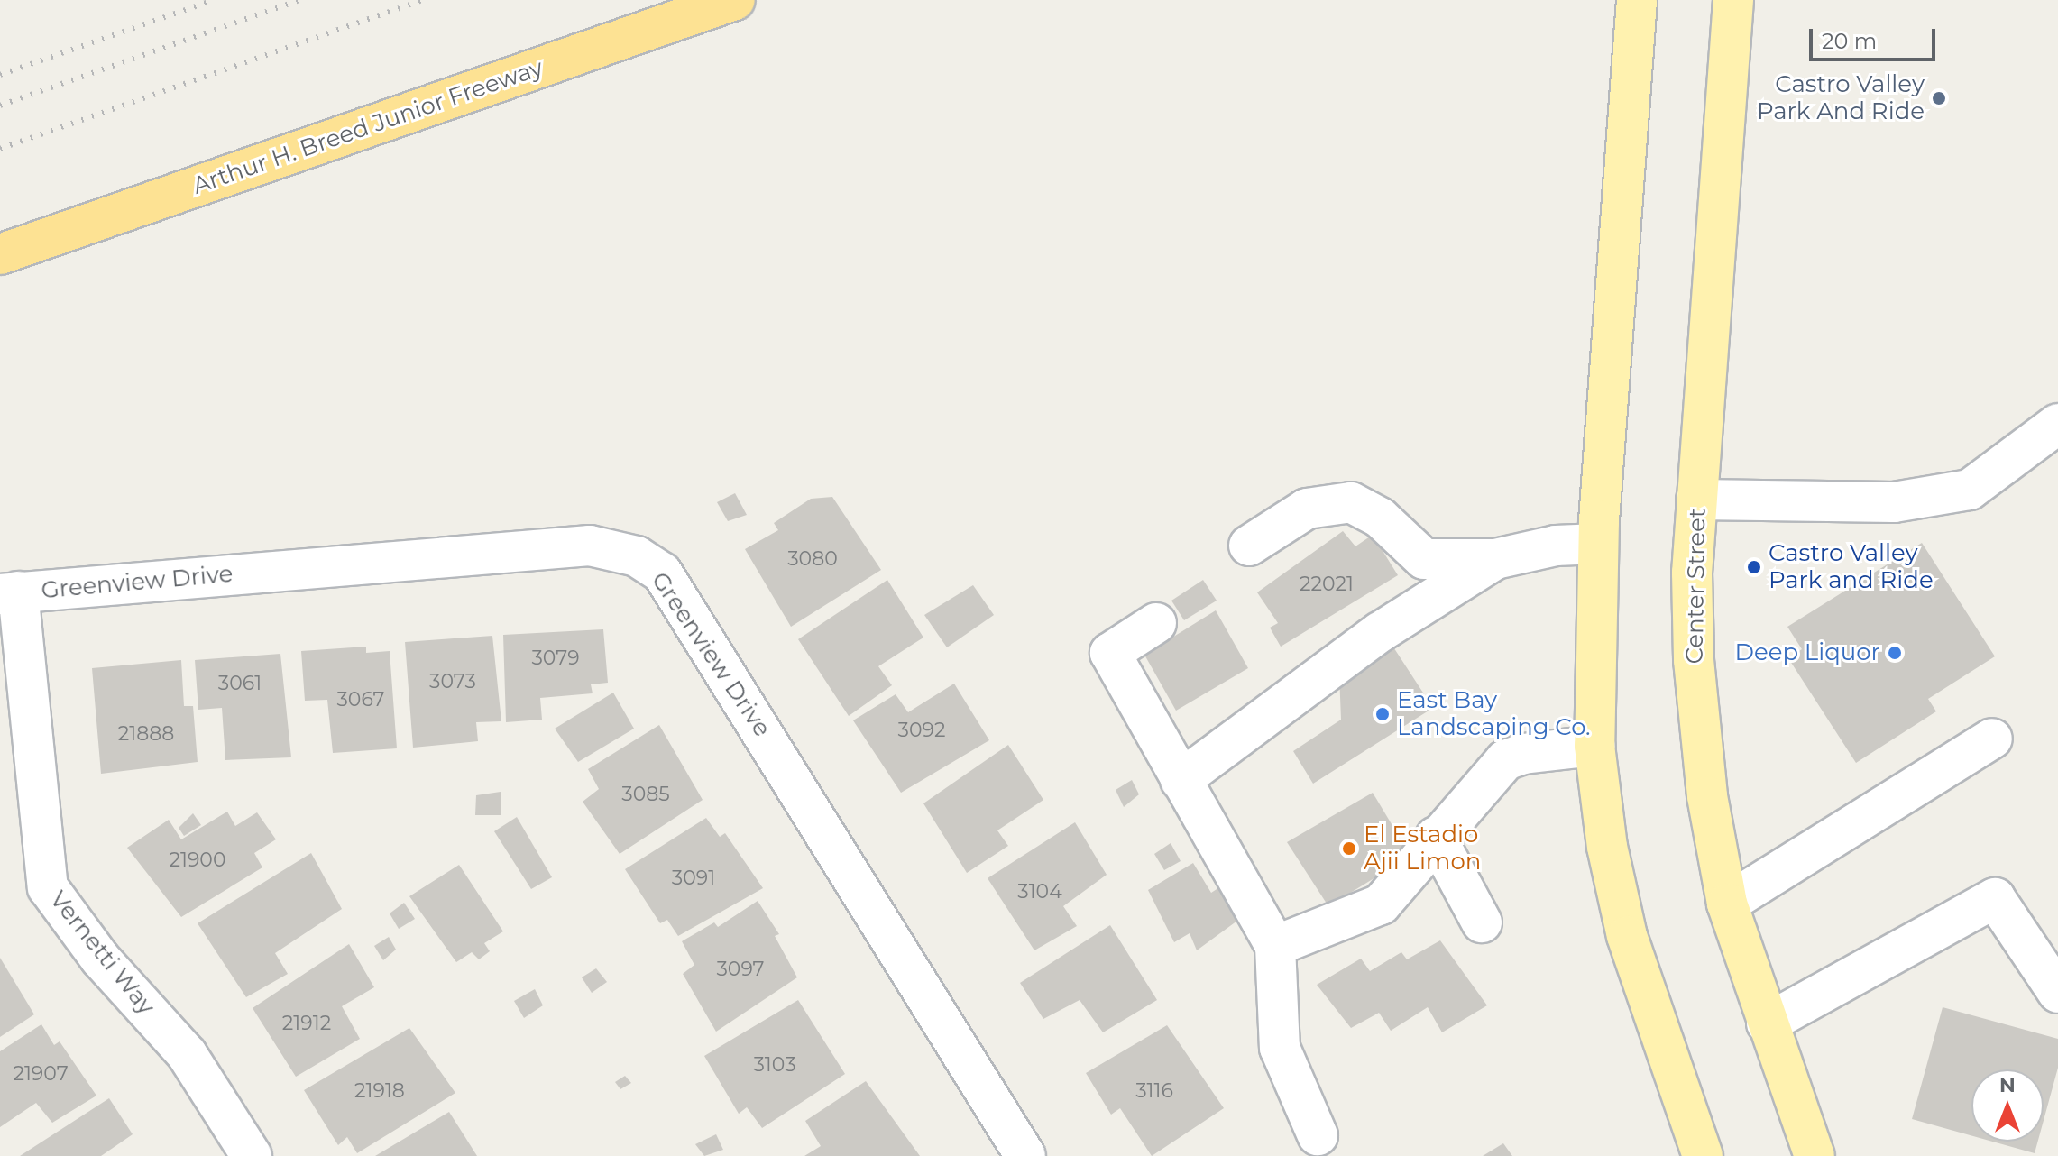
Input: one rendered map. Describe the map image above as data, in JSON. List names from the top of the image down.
{
  "streets": {
    "highway": ["Arthur H. Breed Junior Freeway"],
    "main road": ["Center Street"],
    "street": ["Greenview Drive", "Vernetti Way"]
  },
  "crossings": [
    ["Greenview Drive", "Vernetti Way"]
  ],
  "places": [
    "Castro Valley Park And Ride",
    "Castro Valley Park and Ride",
    "Deep Liquor",
    "East Bay Landscaping Co.",
    "El Estadio Ajii Limon"
  ],
  "house_numbers": [
    "3080",
    "22021",
    "3079",
    "3073",
    "3061",
    "3067",
    "3092",
    "21888",
    "3085",
    "21900",
    "3091",
    "3104",
    "3097",
    "21912",
    "3103",
    "21907",
    "21918",
    "3116"
  ],
  "scale_bar": "20 m",
  "north": "top"
}
